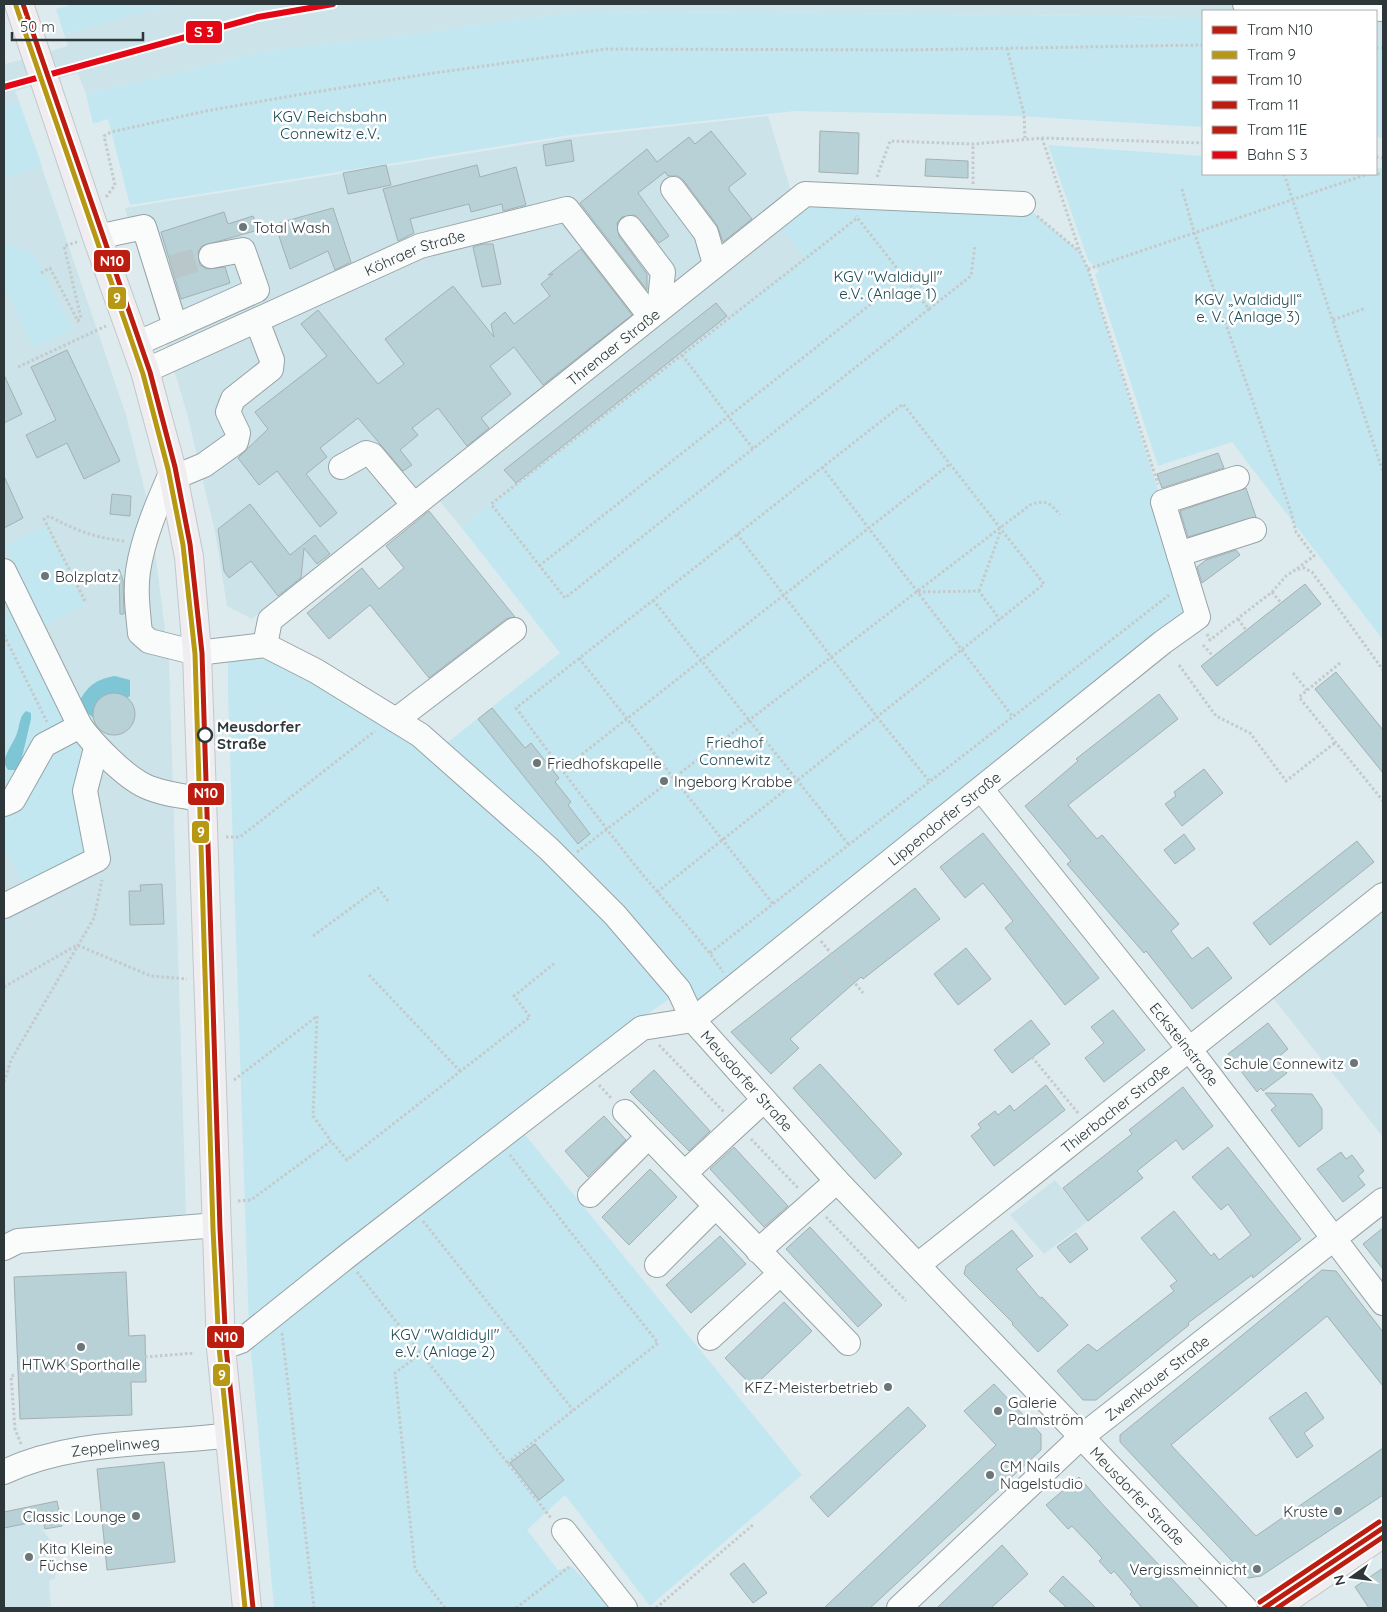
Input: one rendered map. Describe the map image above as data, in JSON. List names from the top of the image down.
{
  "streets": {
    "street": [
      "Köhraer Straße",
      "Threnaer Straße",
      "Lippendorfer Straße",
      "Ecksteinstraße",
      "Meusdorfer Straße",
      "Thierbacher Straße",
      "Zwenkauer Straße",
      "Zeppelinweg"
    ]
  },
  "crossings": [
    ["Köhraer Straße", "Threnaer Straße"],
    ["Threnaer Straße", "Meusdorfer Straße"],
    ["Lippendorfer Straße", "Ecksteinstraße"],
    ["Lippendorfer Straße", "Meusdorfer Straße"],
    ["Ecksteinstraße", "Thierbacher Straße"],
    ["Ecksteinstraße", "Zwenkauer Straße"],
    ["Meusdorfer Straße", "Thierbacher Straße"],
    ["Meusdorfer Straße", "Zwenkauer Straße"]
  ],
  "parks": [
    "KGV Reichsbahn Connewitz e.V.",
    "KGV \"Waldidyll\" e.V. (Anlage 1)",
    "KGV „Waldidyll“ e. V. (Anlage 3)",
    "Friedhof Connewitz",
    "KGV \"Waldidyll\" e.V. (Anlage 2)"
  ],
  "places": [
    "Total Wash",
    "Bolzplatz",
    "Meusdorfer Straße",
    "Friedhofskapelle",
    "Ingeborg Krabbe",
    "Schule Connewitz",
    "HTWK Sporthalle",
    "KFZ-Meisterbetrieb",
    "Galerie Palmström",
    "CM Nails Nagelstudio",
    "Kruste",
    "Classic Lounge",
    "Kita Kleine Füchse",
    "Vergissmeinnicht"
  ],
  "lines": [
    "tram line N10",
    "tram line 9",
    "tram line 11E",
    "tram line 10",
    "tram line 11"
  ],
  "legend": [
    "Tram N10",
    "Tram 9",
    "Tram 10",
    "Tram 11",
    "Tram 11E",
    "Bahn S 3"
  ],
  "scale_bar": "50 m",
  "north": "left"
}
